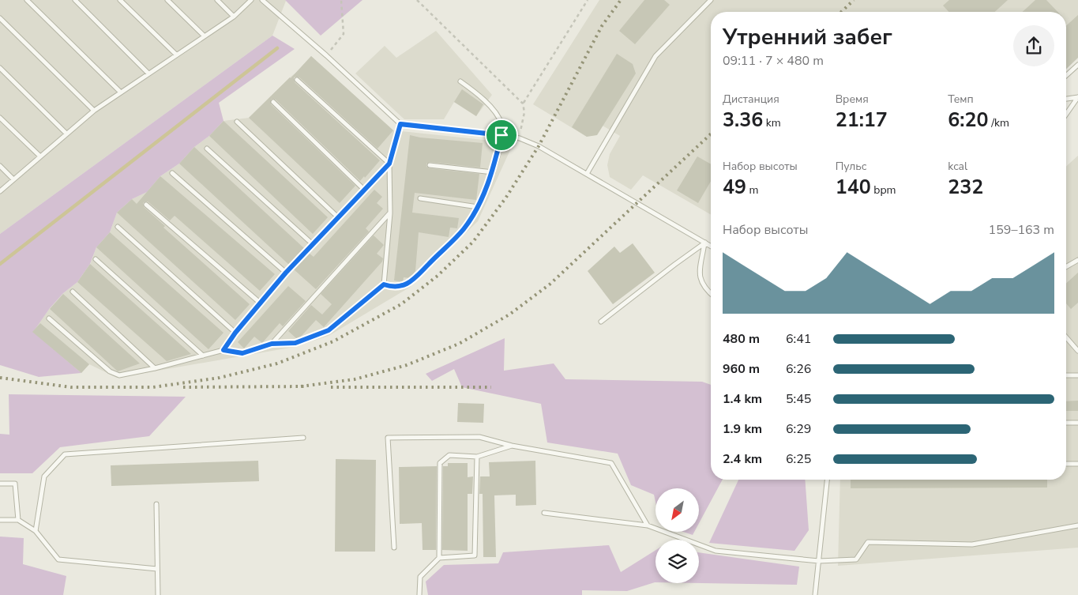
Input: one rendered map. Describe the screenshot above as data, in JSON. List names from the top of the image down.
{
  "north": "bottom left",
  "page": {
    "heading": ["Утренний забег", "09:11 · 7 × 480 m"],
    "stats": [
      ["Дистанция", "3.36 km"],
      ["Время", "21:17"],
      ["Темп", "6:20 /km"],
      ["Набор высоты", "49 m"],
      ["Пульс", "140 bpm"],
      ["kcal", "232"]
    ],
    "chart": ["Набор высоты", "159–163 m"],
    "list": [
      {
        "name": "480 m",
        "note": "6:41"
      },
      {
        "name": "960 m",
        "note": "6:26"
      },
      {
        "name": "1.4 km",
        "note": "5:45"
      },
      {
        "name": "1.9 km",
        "note": "6:29"
      },
      {
        "name": "2.4 km",
        "note": "6:25"
      }
    ]
  }
}
